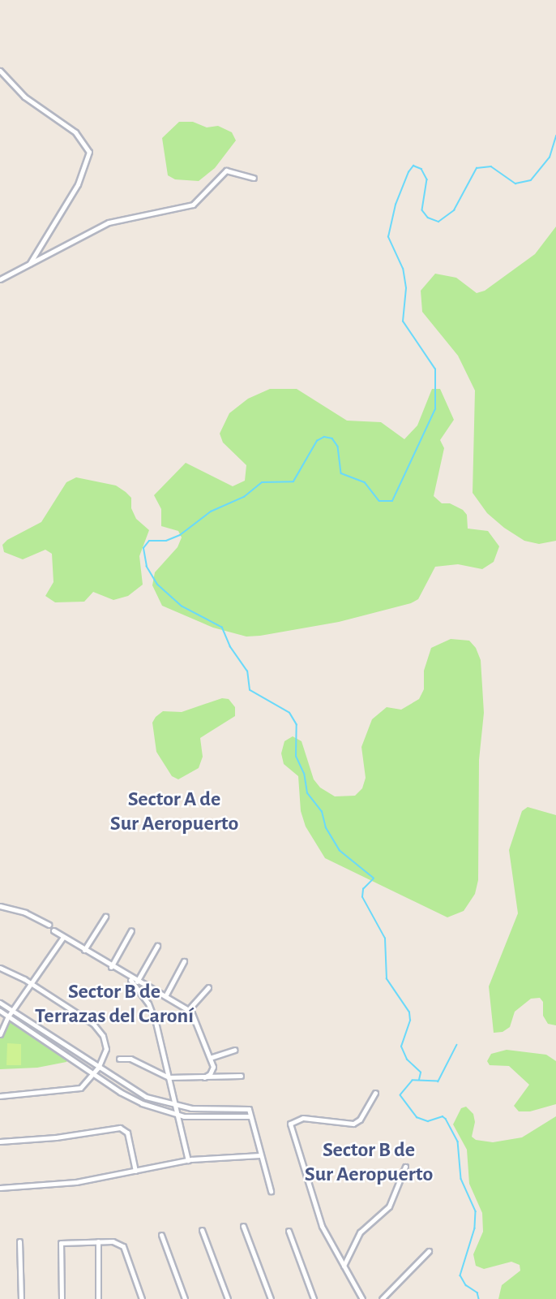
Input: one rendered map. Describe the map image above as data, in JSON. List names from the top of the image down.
{
  "districts": ["Sector A de Sur Aeropuerto", "Sector B de Terrazas del Caroní", "Sector B de Sur Aeropuerto"]
}
